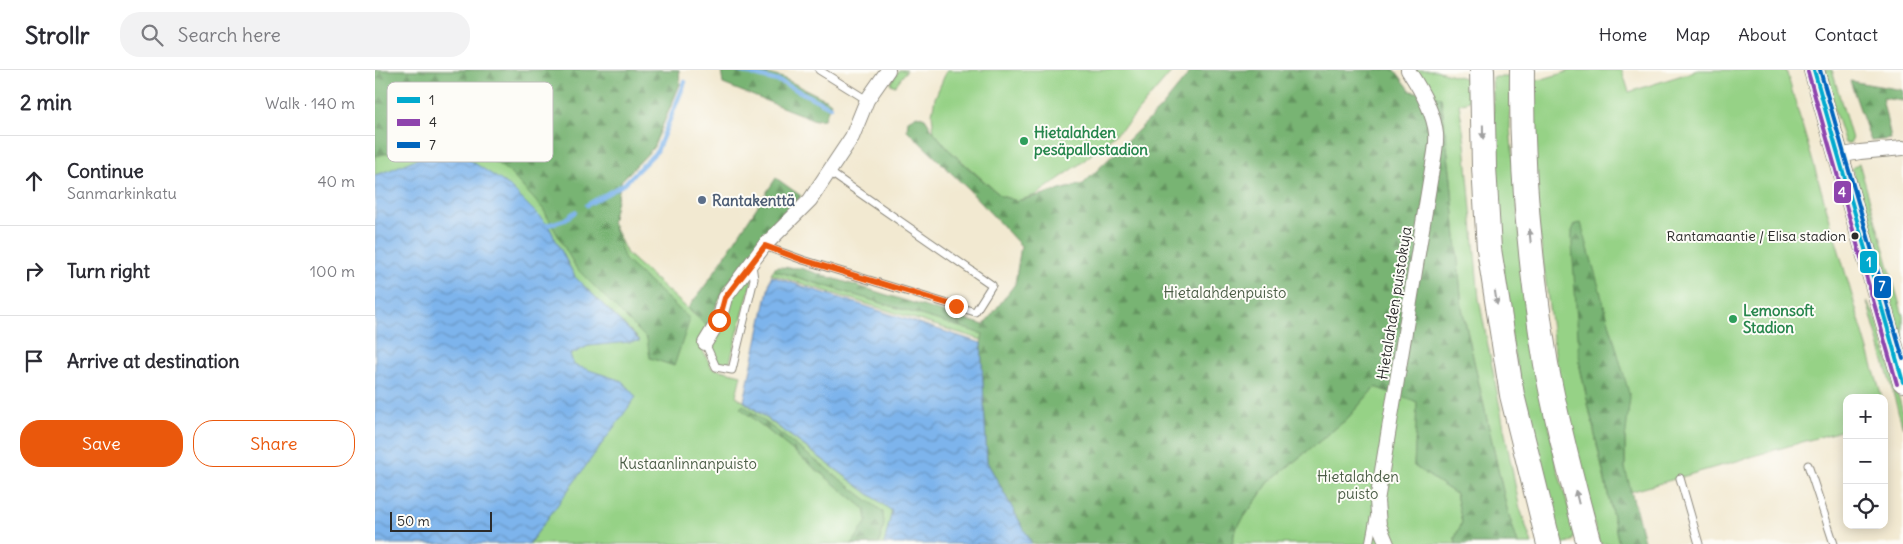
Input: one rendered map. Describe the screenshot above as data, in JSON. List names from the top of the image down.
{
  "streets": {
    "street": ["Hietalahden puistokuja"]
  },
  "parks": ["Hietalahdenpuisto", "Kustaanlinnanpuisto", "Hietalahden puisto"],
  "places": [
    "Hietalahden pesäpallostadion",
    "Rantakenttä",
    "Rantamaantie / Elisa stadion",
    "Lemonsoft Stadion"
  ],
  "lines": ["transit line 1", "transit line 7", "transit line 4"],
  "legend": ["1", "4", "7"],
  "scale_bar": "50 m",
  "page": {
    "header": "Strollr",
    "search": "Search here",
    "nav": [
      "Home",
      "Map",
      "About",
      "Contact"
    ],
    "heading": ["2 min", "Walk · 140 m"],
    "list": [
      ["Continue", "Sanmarkinkatu", "40 m"],
      ["Turn right", "100 m"],
      "Arrive at destination"
    ],
    "map_buttons": ["+", "−"],
    "buttons": ["Save", "Share"],
    "scale": "50 m"
  }
}
